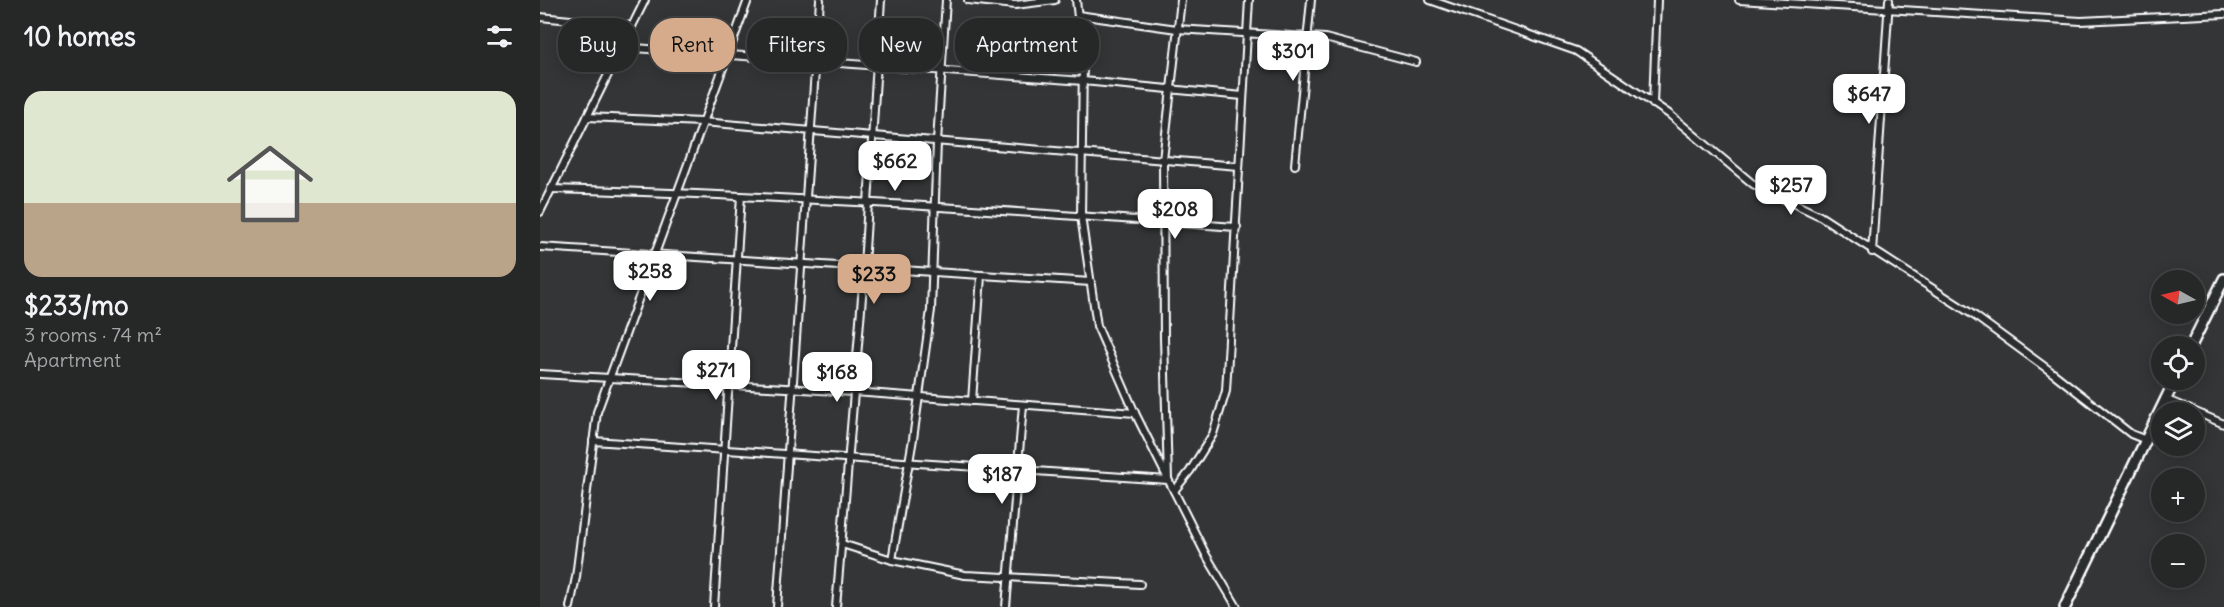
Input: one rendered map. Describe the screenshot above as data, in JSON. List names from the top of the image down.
{
  "north": "left",
  "page": {
    "heading": "10 homes",
    "chip": [
      "Buy",
      "Rent",
      "Filters",
      "New",
      "Apartment"
    ],
    "price": [
      "$301",
      "$647",
      "$662",
      "$257",
      "$208",
      "$258",
      "$233",
      "$271",
      "$168",
      "$187"
    ],
    "list": [
      {
        "name": "$233/mo",
        "note": "3 rooms · 74 m² · Apartment"
      }
    ],
    "map_buttons": ["+", "−"]
  }
}
